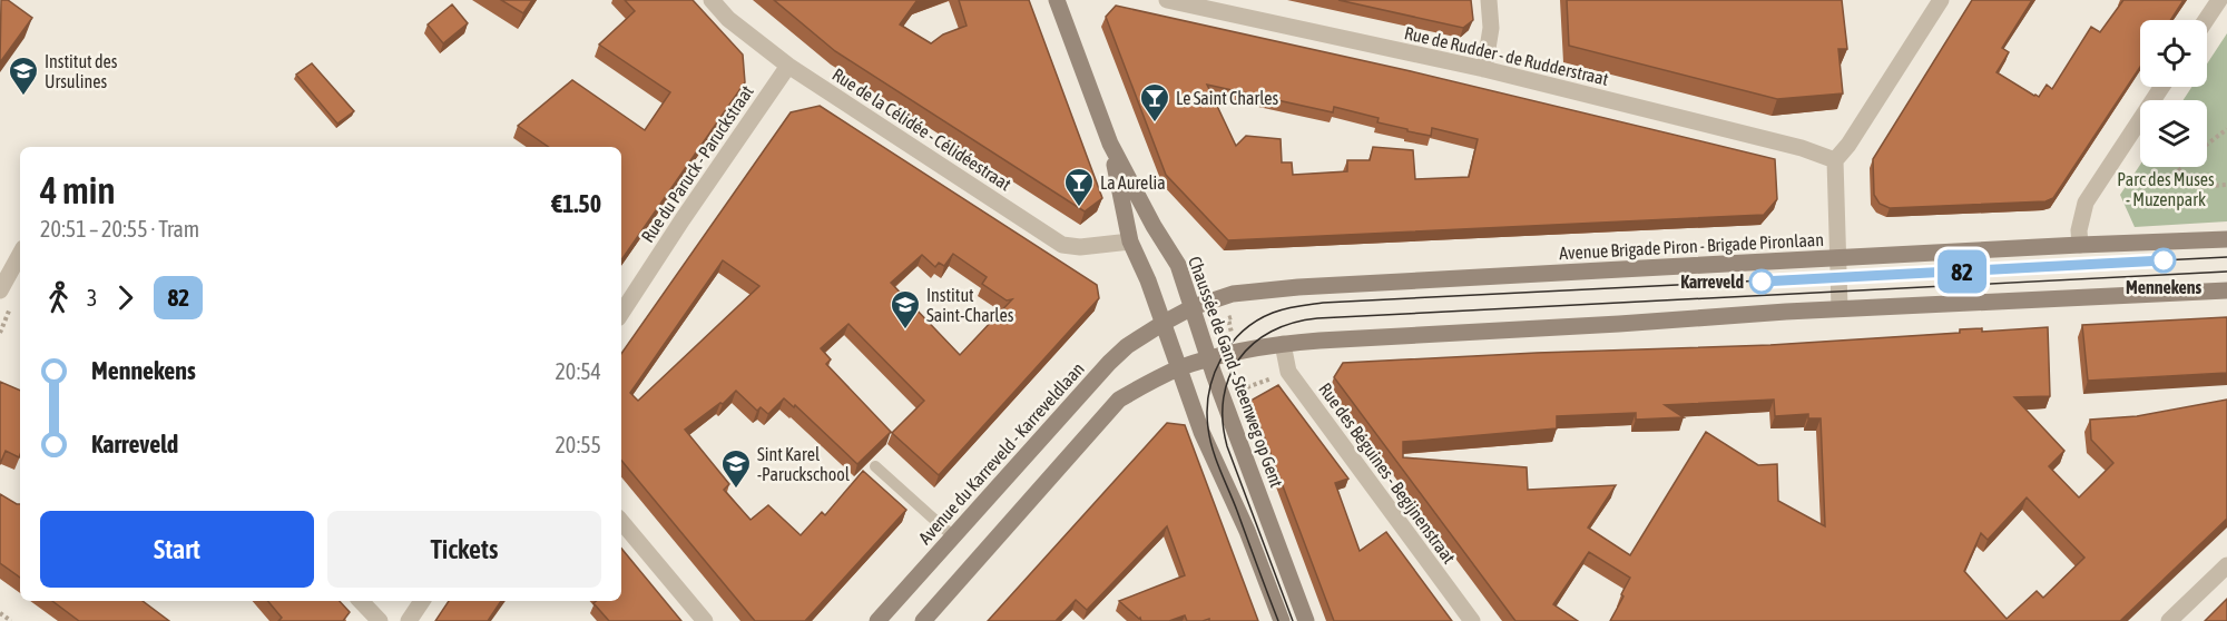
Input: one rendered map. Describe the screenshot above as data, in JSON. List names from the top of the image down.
{
  "streets": {
    "street": [
      "Rue de Rudder - de Rudderstraat",
      "Rue de la Célidée - Célidéestraat",
      "Rue du Paruck - Paruckstraat",
      "Avenue Brigade Piron - Brigade Pironlaan",
      "Chaussée de Gand - Steenweg op Gent",
      "Avenue du Karreveld - Karreveldlaan",
      "Rue des Béguines - Begijnenstraat"
    ]
  },
  "crossings": [
    ["Rue de la Célidée - Célidéestraat", "Rue du Paruck - Paruckstraat"],
    ["Rue de la Célidée - Célidéestraat", "Chaussée de Gand - Steenweg op Gent"],
    ["Avenue Brigade Piron - Brigade Pironlaan", "Chaussée de Gand - Steenweg op Gent"],
    ["Avenue Brigade Piron - Brigade Pironlaan", "Avenue du Karreveld - Karreveldlaan"],
    ["Chaussée de Gand - Steenweg op Gent", "Avenue du Karreveld - Karreveldlaan"]
  ],
  "parks": ["Parc des Muses - Muzenpark"],
  "places": {
    "school or university": ["Institut des Ursulines", "Institut Saint-Charles", "Sint Karel -Paruckschool"],
    "bar": ["Le Saint Charles", "La Aurelia"],
    "other": ["Mennekens", "Karreveld"]
  },
  "lines": ["tram line 82"],
  "page": {
    "on_map": "82",
    "heading": ["4 min", "20:51 – 20:55 · Tram", "€1.50"],
    "legs": ["3", "82"],
    "list": [
      {
        "name": "Mennekens",
        "value": "20:54"
      },
      {
        "name": "Karreveld",
        "value": "20:55"
      }
    ],
    "buttons": ["Start", "Tickets"]
  }
}
